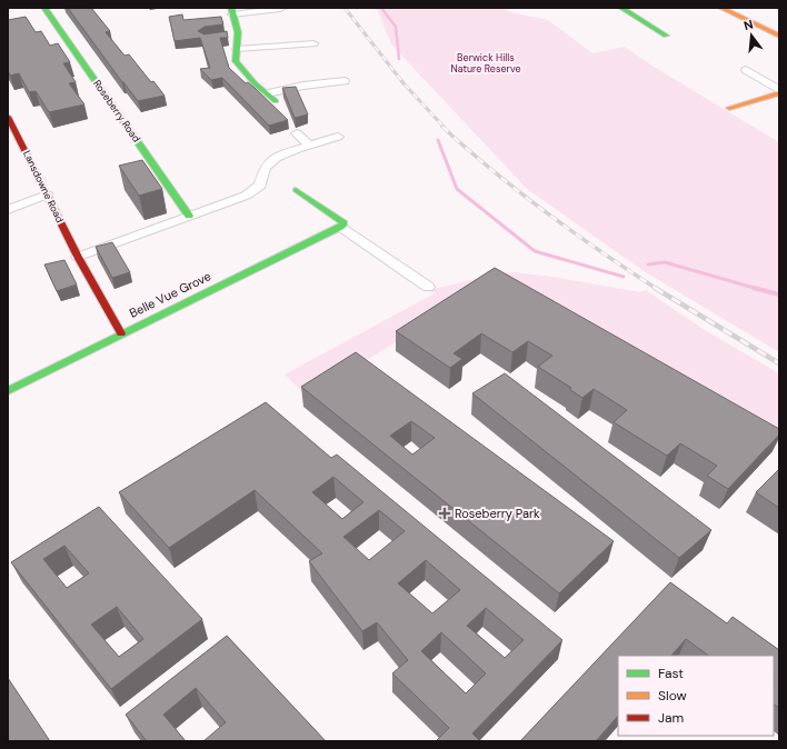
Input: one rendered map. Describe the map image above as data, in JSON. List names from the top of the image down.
{
  "streets": {
    "street": ["Roseberry Road", "Lansdowne Road", "Belle Vue Grove"]
  },
  "crossings": [
    ["Lansdowne Road", "Belle Vue Grove"]
  ],
  "parks": ["Berwick Hills Nature Reserve"],
  "places": {
    "health": ["Roseberry Park"]
  },
  "legend": ["Fast", "Slow", "Jam"],
  "north": "top"
}
